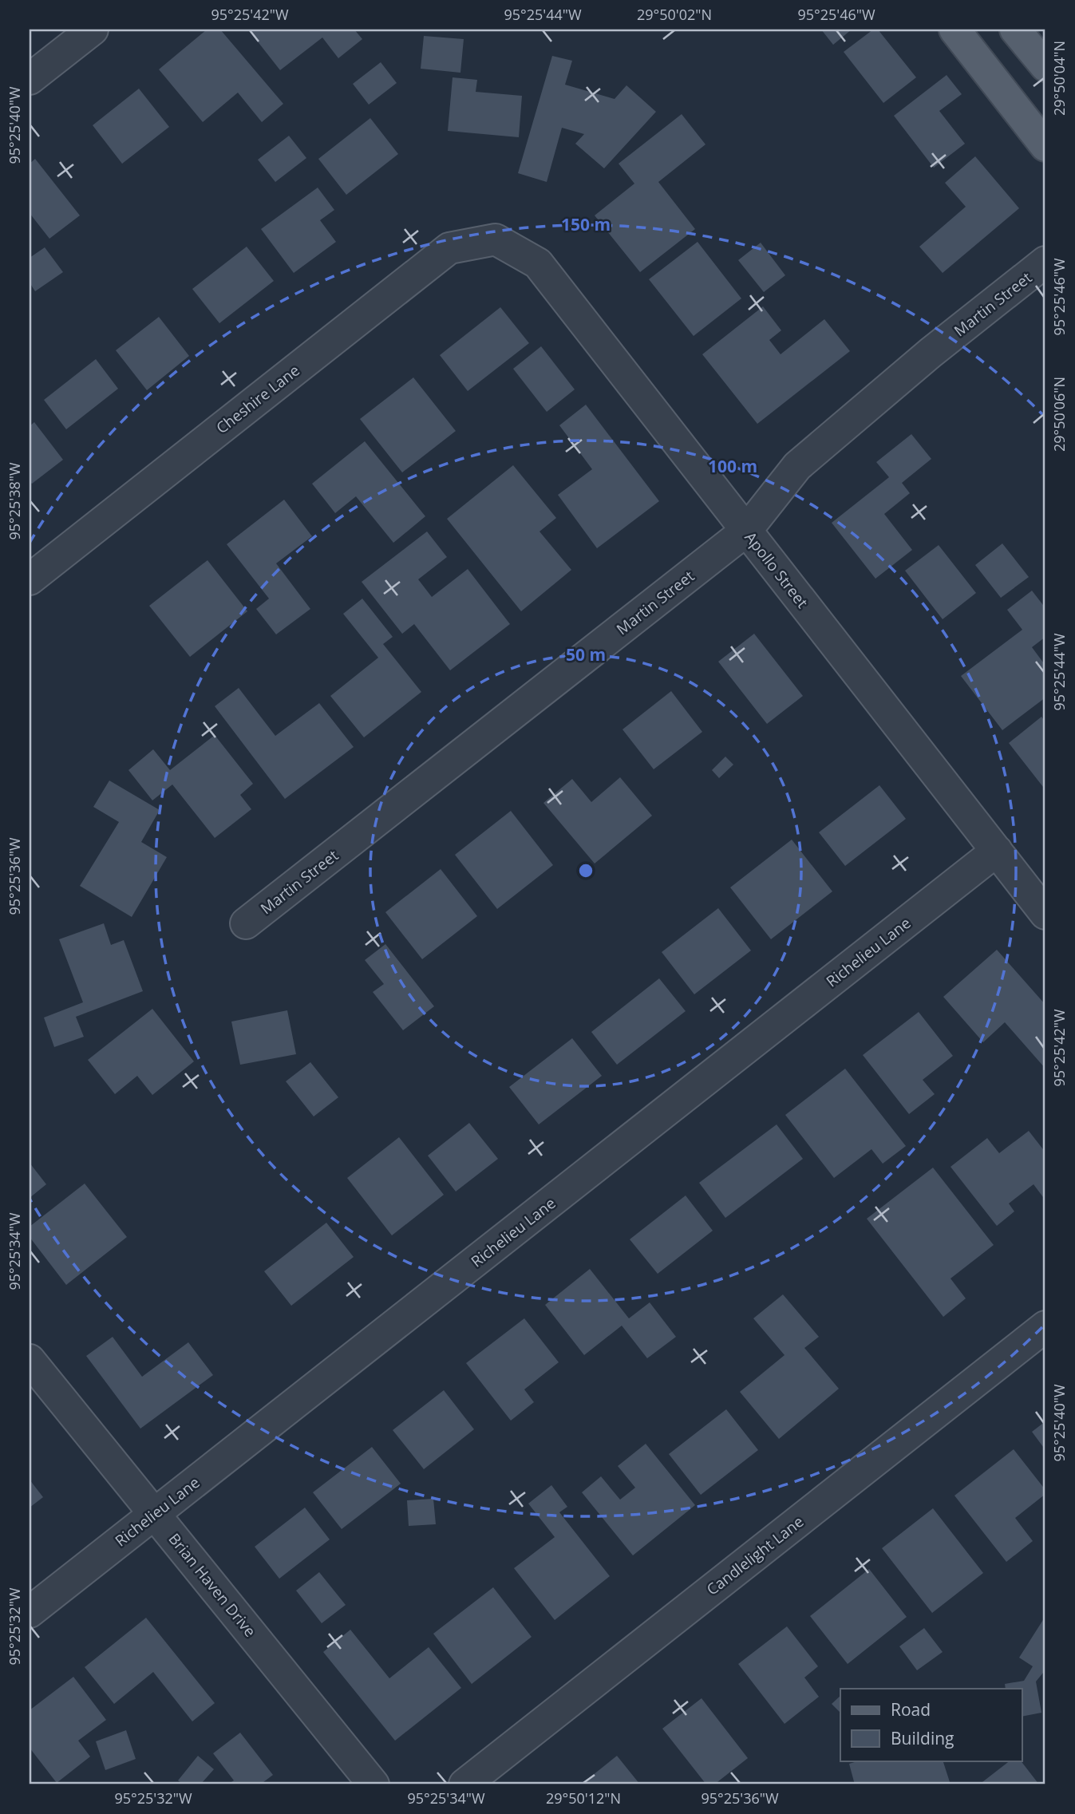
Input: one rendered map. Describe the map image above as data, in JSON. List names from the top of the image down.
{
  "streets": {
    "street": [
      "Martin Street",
      "Cheshire Lane",
      "Apollo Street",
      "Richelieu Lane",
      "Candlelight Lane",
      "Brian Haven Drive"
    ]
  },
  "crossings": [
    ["Martin Street", "Apollo Street"],
    ["Cheshire Lane", "Apollo Street"],
    ["Apollo Street", "Richelieu Lane"],
    ["Richelieu Lane", "Brian Haven Drive"]
  ],
  "legend": ["Road", "Building"],
  "coordinates": [
    "95°25'42\"W",
    "95°25'44\"W",
    "29°50'02\"N",
    "95°25'46\"W",
    "29°50'04\"N",
    "95°25'40\"W",
    "29°50'06\"N",
    "95°25'38\"W",
    "95°25'36\"W",
    "95°25'34\"W",
    "95°25'32\"W",
    "29°50'12\"N"
  ],
  "rings": ["150 m", "100 m", "50 m"]
}
